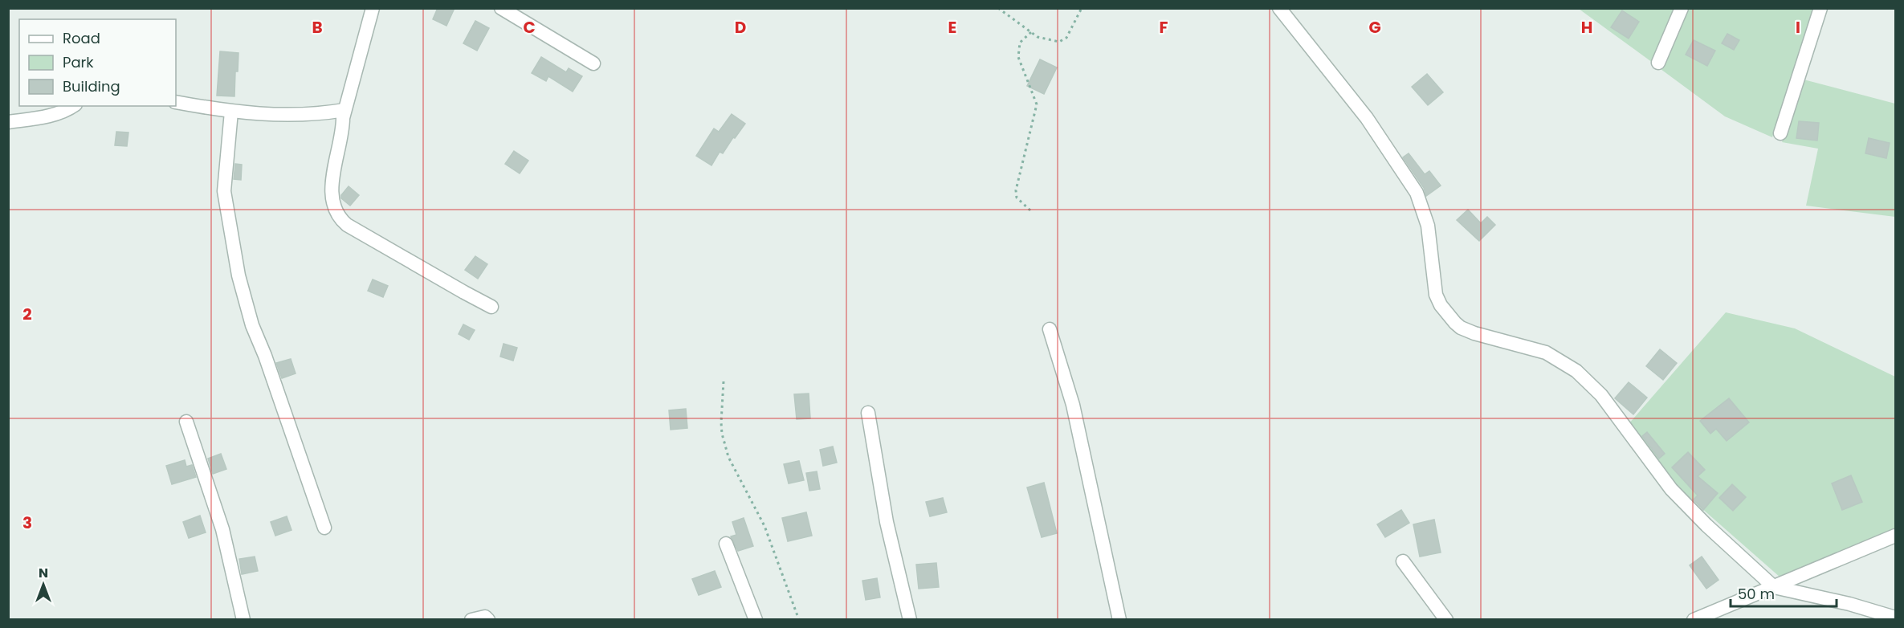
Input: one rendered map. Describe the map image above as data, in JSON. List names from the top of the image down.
{
  "legend": ["Road", "Park", "Building"],
  "scale_bar": "50 m",
  "north": "top",
  "grid": {
    "columns": [
      "B",
      "C",
      "D",
      "E",
      "F",
      "G",
      "H",
      "I"
    ],
    "rows": ["2", "3"]
  }
}
